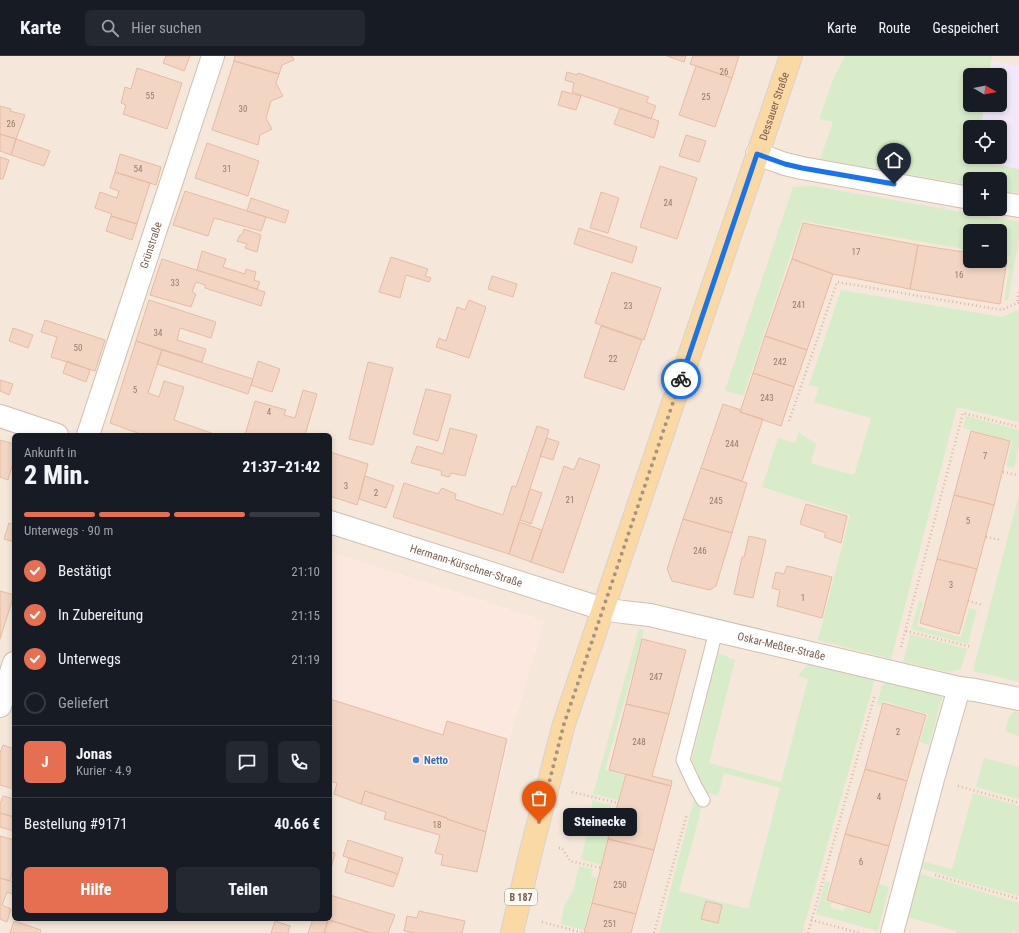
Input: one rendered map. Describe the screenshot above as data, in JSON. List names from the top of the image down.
{
  "streets": {
    "main road": ["Dessauer Straße", "B 187"],
    "street": ["Grünstraße", "Hermann-Kürschner-Straße", "Oskar-Meßter-Straße"]
  },
  "crossings": [
    ["Dessauer Straße", "Hermann-Kürschner-Straße"],
    ["Dessauer Straße", "Oskar-Meßter-Straße"],
    ["Hermann-Kürschner-Straße", "Oskar-Meßter-Straße"]
  ],
  "places": ["Netto", "Steinecke"],
  "house_numbers": [
    "26",
    "55",
    "25",
    "30",
    "26",
    "54",
    "31",
    "24",
    "17",
    "16",
    "33",
    "241",
    "23",
    "34",
    "50",
    "22",
    "242",
    "5",
    "243",
    "4",
    "244",
    "7",
    "3",
    "2",
    "21",
    "245",
    "5",
    "246",
    "3",
    "1",
    "247",
    "2",
    "248",
    "4",
    "18",
    "6",
    "250",
    "251"
  ],
  "north": "right",
  "page": {
    "header": "Karte",
    "search": "Hier suchen",
    "nav": ["Karte", "Route", "Gespeichert"],
    "map_buttons": ["+", "−"],
    "heading": ["2 Min.", "Ankunft in", "21:37–21:42"],
    "panel": [
      "Jonas",
      "Kurier · 4.9",
      "Bestellung #9171",
      "40.66 €"
    ],
    "bar": "Unterwegs · 90 m",
    "list": [
      ["Bestätigt", "21:10"],
      ["In Zubereitung", "21:15"],
      ["Unterwegs", "21:19"],
      "Geliefert"
    ],
    "round": "J",
    "bubble": "Steinecke",
    "buttons": ["Hilfe", "Teilen"]
  }
}
